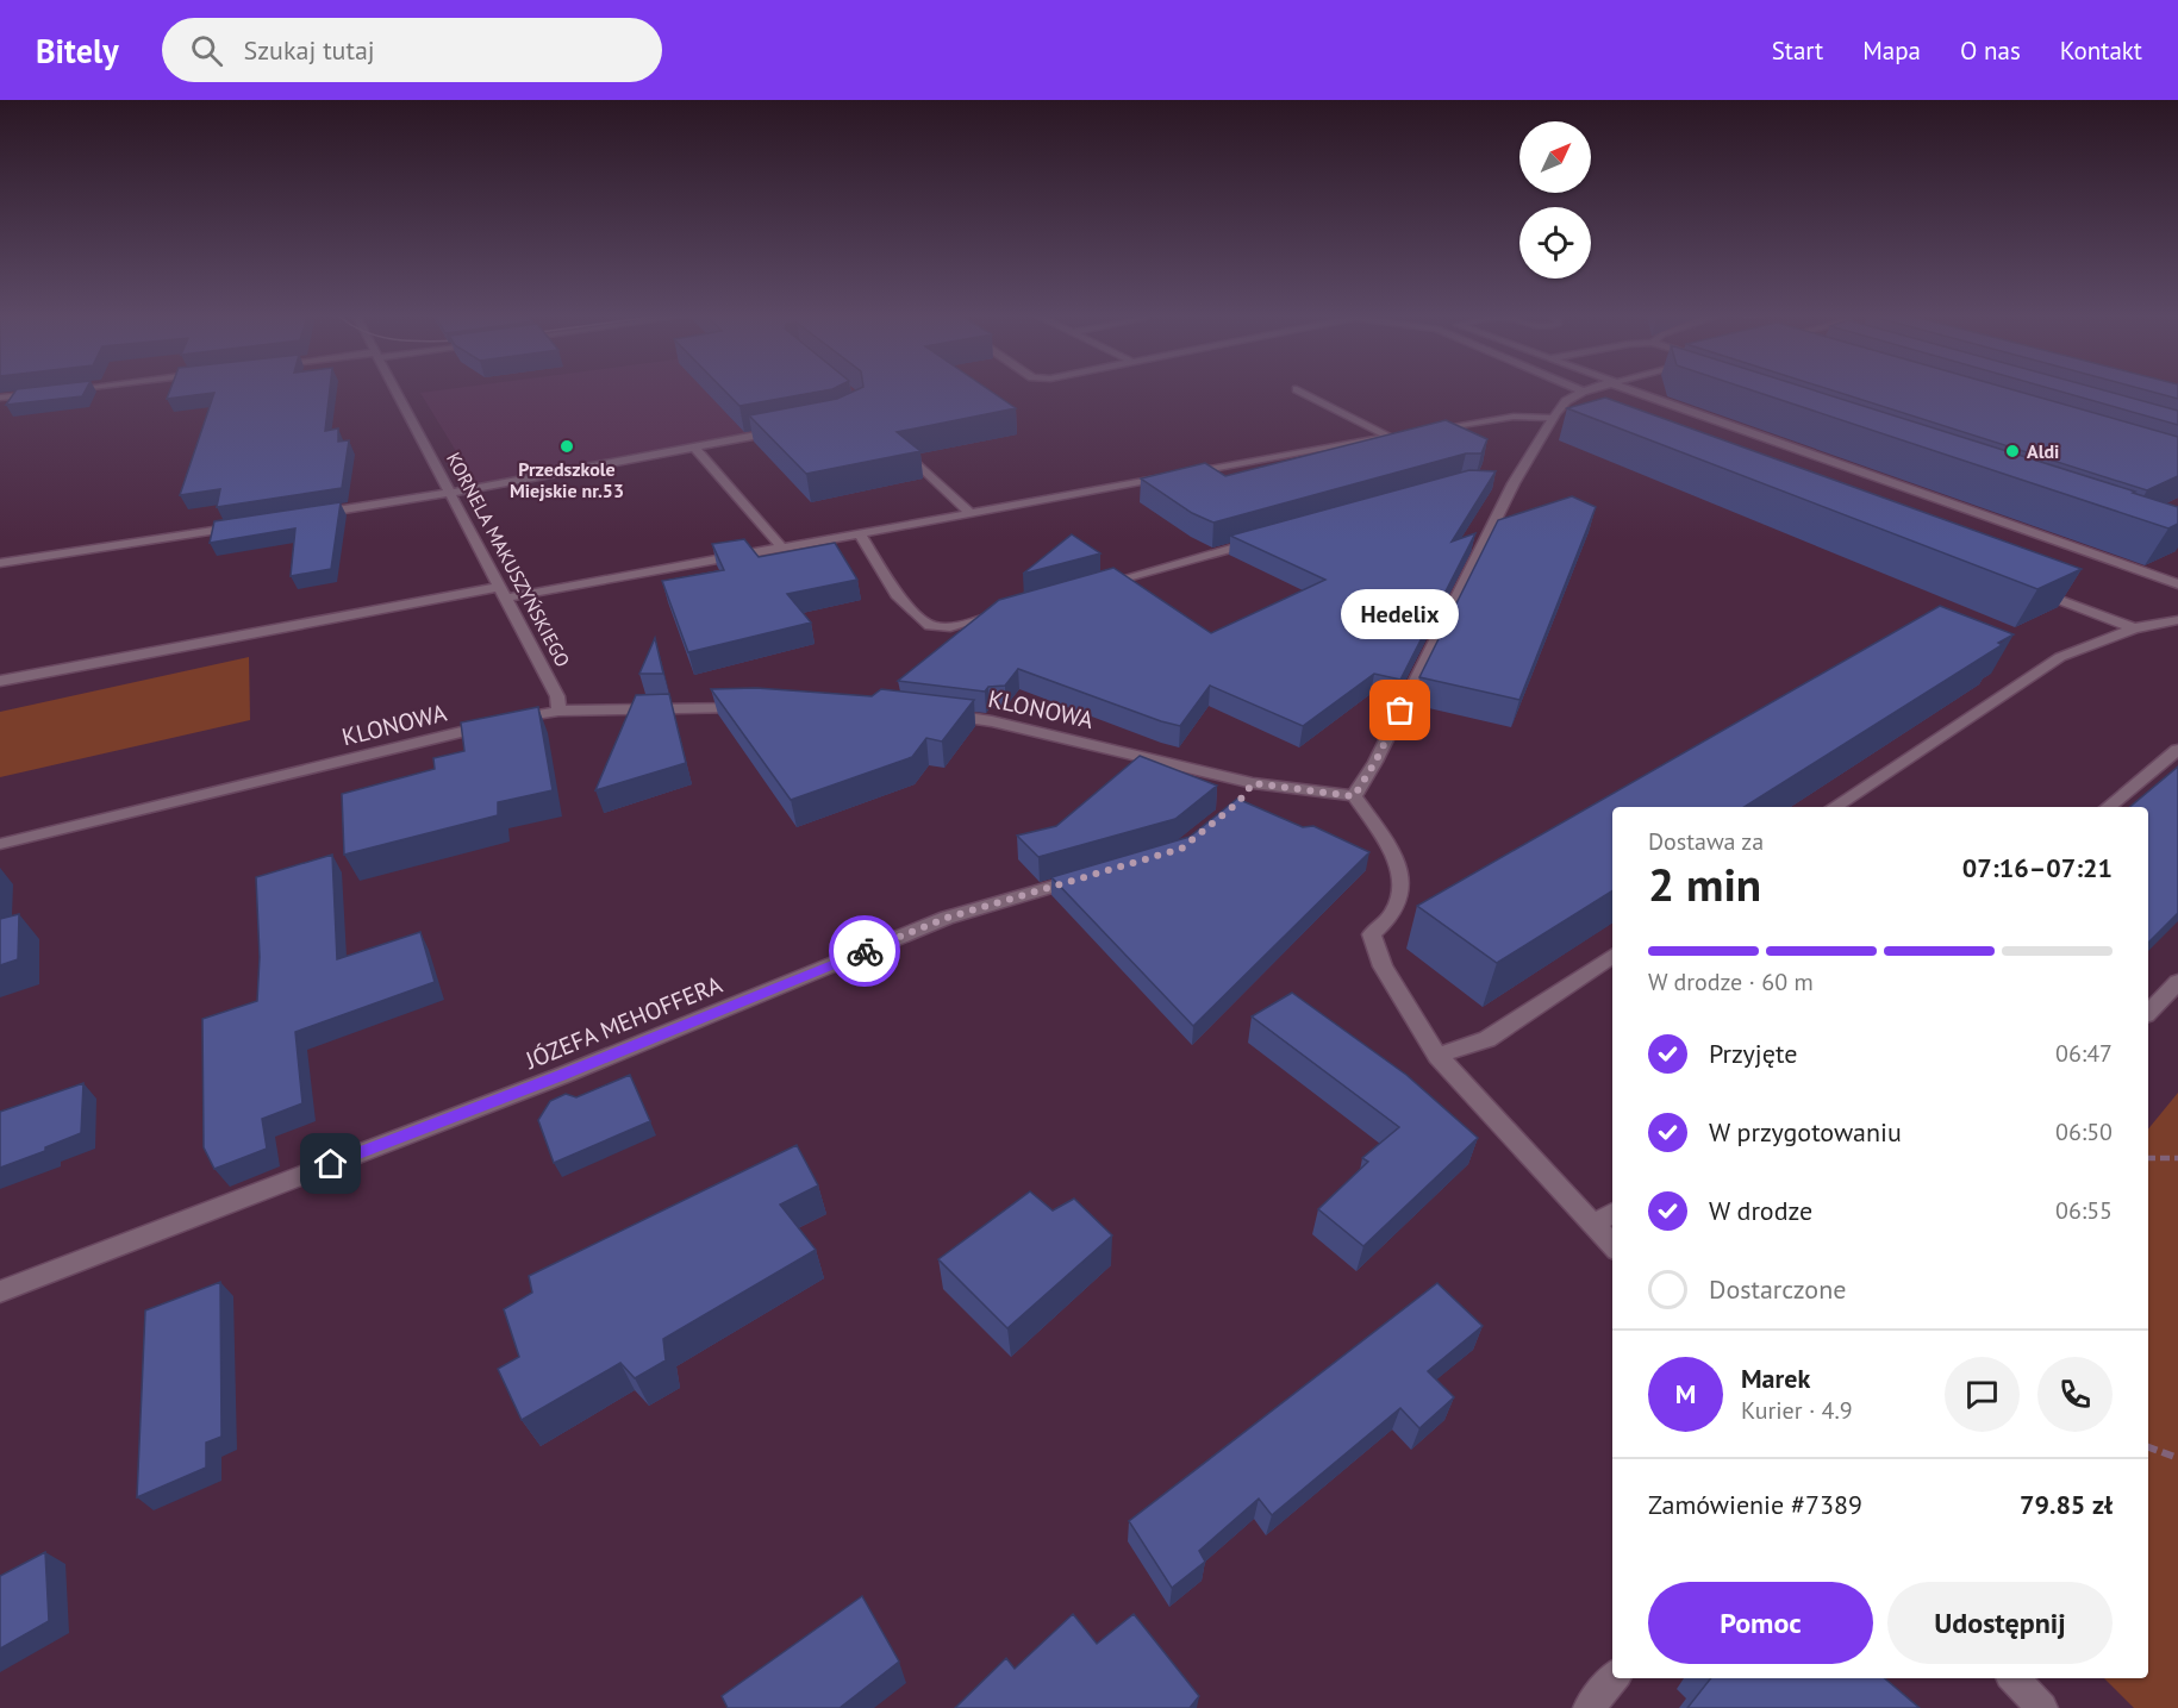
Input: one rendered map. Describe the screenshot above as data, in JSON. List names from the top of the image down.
{
  "streets": {
    "street": ["KORNELA MAKUSZYŃSKIEGO", "KLONOWA", "JÓZEFA MEHOFFERA"]
  },
  "crossings": [
    ["KORNELA MAKUSZYŃSKIEGO", "KLONOWA"]
  ],
  "places": ["Przedszkole Miejskie nr.53", "Aldi", "Hedelix"],
  "north": "top right",
  "page": {
    "header": "Bitely",
    "search": "Szukaj tutaj",
    "nav": [
      "Start",
      "Mapa",
      "O nas",
      "Kontakt"
    ],
    "bubble": "Hedelix",
    "heading": ["2 min", "Dostawa za", "07:16–07:21"],
    "panel": [
      "Marek",
      "Kurier · 4.9",
      "Zamówienie #7389",
      "79.85 zł"
    ],
    "bar": "W drodze · 60 m",
    "list": [
      ["Przyjęte", "06:47"],
      ["W przygotowaniu", "06:50"],
      ["W drodze", "06:55"],
      "Dostarczone"
    ],
    "round": "M",
    "buttons": ["Pomoc", "Udostępnij"]
  }
}
